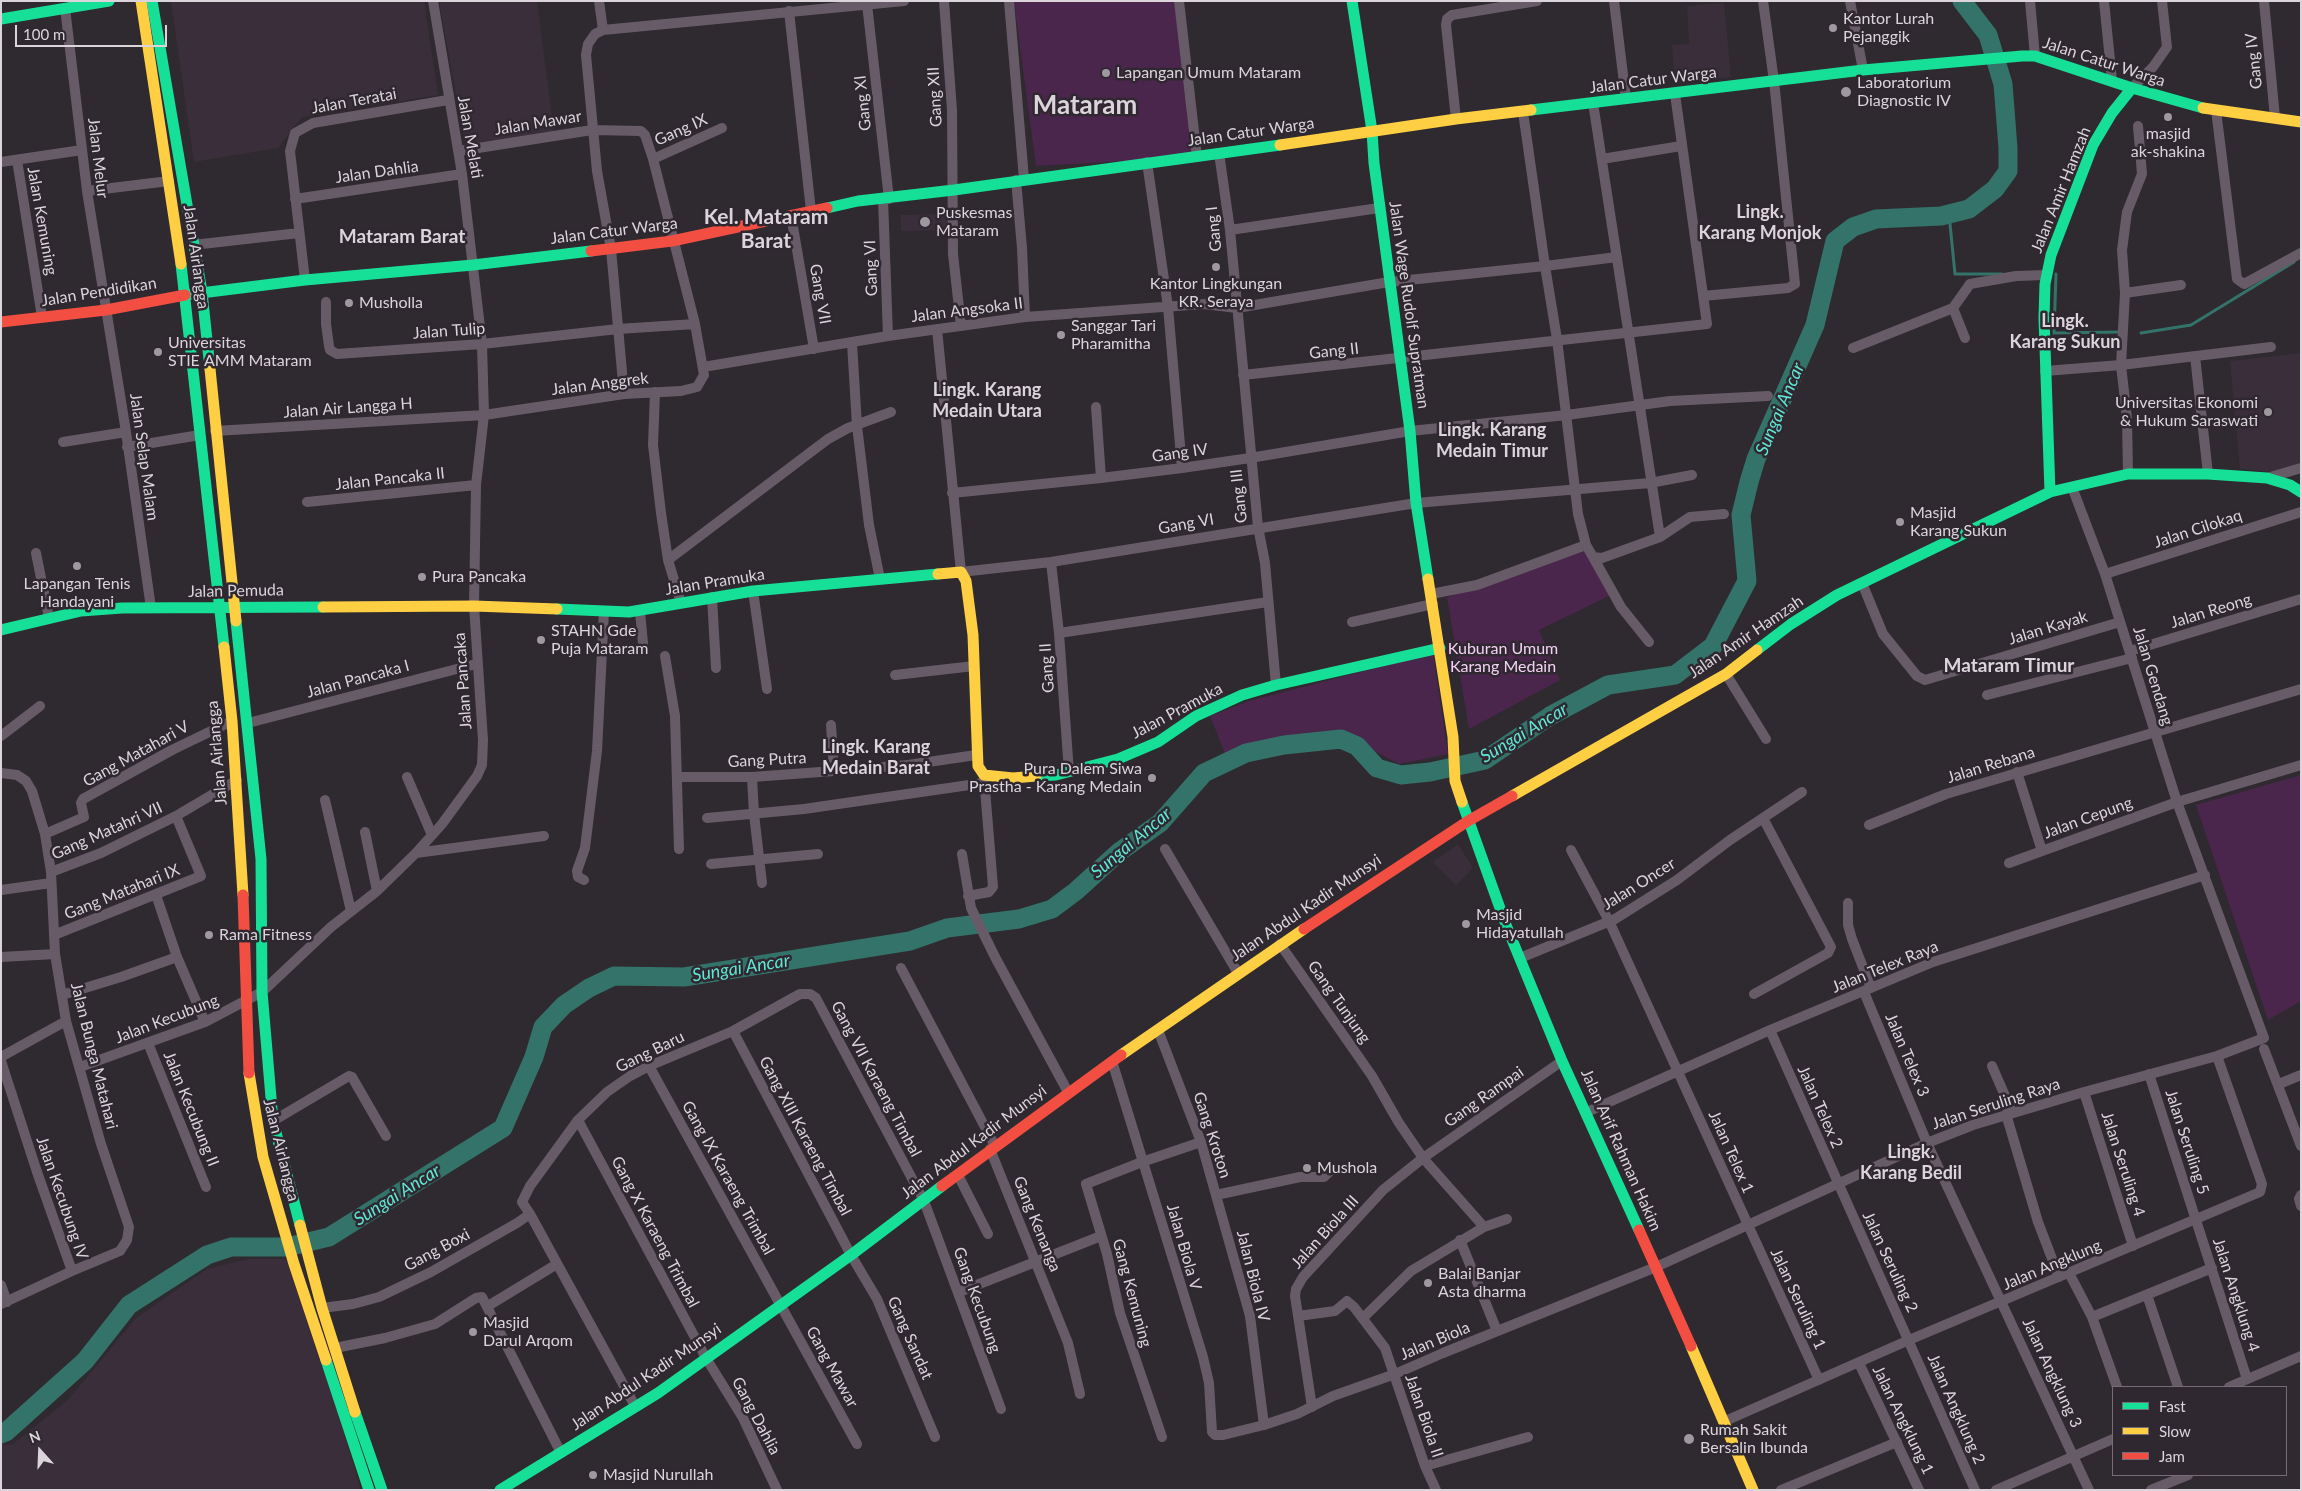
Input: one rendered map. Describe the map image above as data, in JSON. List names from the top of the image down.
{
  "streets": {
    "street": [
      "Gang IV",
      "Jalan Catur Warga",
      "Gang XII",
      "Jalan Teratai",
      "Gang XI",
      "Jalan Mawar",
      "Gang IX",
      "Jalan Melati",
      "Jalan Melur",
      "Jalan Dahlia",
      "Jalan Amir Hamzah",
      "Jalan Kemuning",
      "Gang I",
      "Jalan Airlangga",
      "Gang VI",
      "Jalan Pendidikan",
      "Gang VII",
      "Jalan Wage Rudolf Supratman",
      "Jalan Angsoka II",
      "Jalan Tulip",
      "Gang II",
      "Jalan Anggrek",
      "Jalan Air Langga H",
      "Jalan Selap Malam",
      "Jalan Pancaka II",
      "Gang III",
      "Jalan Cilokaq",
      "Jalan Pramuka",
      "Jalan Pemuda",
      "Jalan Reong",
      "Jalan Kayak",
      "Jalan Gendang",
      "Jalan Pancaka I",
      "Jalan Pancaka",
      "Gang Matahari V",
      "Gang Putra",
      "Jalan Rebana",
      "Jalan Cepung",
      "Gang Matahri VII",
      "Jalan Oncer",
      "Gang Matahari IX",
      "Jalan Abdul Kadir Munsyi",
      "Jalan Telex Raya",
      "Gang Tunjung",
      "Jalan Kecubung",
      "Gang Baru",
      "Jalan Telex 3",
      "Jalan Bunga Matahari",
      "Gang VII Karaeng Timbal",
      "Gang Rampai",
      "Jalan Seruling Raya",
      "Jalan Telex 2",
      "Jalan Kecubung II",
      "Gang Kroton",
      "Gang XIII Karaeng Timbal",
      "Jalan Seruling 5",
      "Jalan Arif Rahman Hakim",
      "Jalan Telex 1",
      "Jalan Seruling 4",
      "Gang IX Karaeng Trimbal",
      "Jalan Kecubung IV",
      "Gang Kenanga",
      "Gang X Karaeng Trimbal",
      "Jalan Biola III",
      "Jalan Biola V",
      "Gang Boxi",
      "Jalan Seruling 2",
      "Jalan Angklung",
      "Jalan Biola IV",
      "Gang Kemuning",
      "Jalan Angklung 4",
      "Jalan Seruling 1",
      "Gang Kecubung",
      "Gang Sandat",
      "Jalan Biola",
      "Gang Mawar",
      "Jalan Angklung 3",
      "Jalan Angklung 2",
      "Gang Dahlia",
      "Jalan Biola II",
      "Jalan Angklung 1"
    ]
  },
  "crossings": [
    ["Gang IV", "Jalan Catur Warga"],
    ["Gang IV", "Jalan Wage Rudolf Supratman"],
    ["Gang IV", "Gang III"],
    ["Jalan Catur Warga", "Gang XII"],
    ["Jalan Catur Warga", "Jalan Teratai"],
    ["Jalan Catur Warga", "Gang XI"],
    ["Jalan Catur Warga", "Gang IX"],
    ["Jalan Catur Warga", "Jalan Melati"],
    ["Jalan Catur Warga", "Jalan Amir Hamzah"],
    ["Jalan Catur Warga", "Gang I"],
    ["Jalan Catur Warga", "Jalan Airlangga"],
    ["Jalan Catur Warga", "Gang VI"],
    ["Jalan Catur Warga", "Jalan Pendidikan"],
    ["Jalan Catur Warga", "Gang VII"],
    ["Jalan Catur Warga", "Jalan Wage Rudolf Supratman"],
    ["Gang XII", "Jalan Angsoka II"],
    ["Jalan Teratai", "Jalan Melati"],
    ["Jalan Teratai", "Jalan Dahlia"],
    ["Gang XI", "Gang VI"],
    ["Jalan Mawar", "Gang IX"],
    ["Jalan Mawar", "Jalan Melati"],
    ["Gang IX", "Jalan Tulip"],
    ["Jalan Melati", "Jalan Dahlia"],
    ["Jalan Melati", "Jalan Pancaka"],
    ["Jalan Melur", "Jalan Pendidikan"],
    ["Jalan Melur", "Jalan Selap Malam"],
    ["Jalan Amir Hamzah", "Jalan Wage Rudolf Supratman"],
    ["Jalan Amir Hamzah", "Jalan Kayak"],
    ["Jalan Amir Hamzah", "Jalan Gendang"],
    ["Jalan Amir Hamzah", "Jalan Abdul Kadir Munsyi"],
    ["Jalan Amir Hamzah", "Jalan Arif Rahman Hakim"],
    ["Jalan Kemuning", "Jalan Pendidikan"],
    ["Gang I", "Jalan Angsoka II"],
    ["Gang I", "Gang III"],
    ["Jalan Airlangga", "Jalan Pendidikan"],
    ["Jalan Airlangga", "Jalan Air Langga H"],
    ["Jalan Airlangga", "Jalan Pemuda"],
    ["Jalan Airlangga", "Jalan Pancaka I"],
    ["Jalan Airlangga", "Jalan Pancaka"],
    ["Jalan Airlangga", "Gang Matahari V"],
    ["Jalan Airlangga", "Gang Matahri VII"],
    ["Jalan Airlangga", "Jalan Kecubung"],
    ["Jalan Airlangga", "Gang Boxi"],
    ["Gang VI", "Jalan Wage Rudolf Supratman"],
    ["Gang VI", "Jalan Angsoka II"],
    ["Gang VI", "Gang II"],
    ["Gang VI", "Gang III"],
    ["Gang VI", "Jalan Pramuka"],
    ["Jalan Pendidikan", "Jalan Selap Malam"],
    ["Gang VII", "Jalan Angsoka II"],
    ["Jalan Wage Rudolf Supratman", "Jalan Angsoka II"],
    ["Jalan Wage Rudolf Supratman", "Gang II"],
    ["Jalan Wage Rudolf Supratman", "Jalan Pramuka"],
    ["Jalan Wage Rudolf Supratman", "Jalan Abdul Kadir Munsyi"],
    ["Jalan Wage Rudolf Supratman", "Jalan Arif Rahman Hakim"],
    ["Jalan Angsoka II", "Jalan Anggrek"],
    ["Jalan Angsoka II", "Gang III"],
    ["Jalan Tulip", "Jalan Pancaka"],
    ["Gang II", "Gang III"],
    ["Gang II", "Jalan Pramuka"],
    ["Jalan Anggrek", "Jalan Air Langga H"],
    ["Jalan Anggrek", "Jalan Pancaka"],
    ["Jalan Air Langga H", "Jalan Pancaka"],
    ["Jalan Selap Malam", "Jalan Pemuda"],
    ["Jalan Pancaka II", "Jalan Pancaka"],
    ["Gang III", "Jalan Pramuka"],
    ["Jalan Cilokaq", "Jalan Gendang"],
    ["Jalan Pramuka", "Jalan Pemuda"],
    ["Jalan Pramuka", "Jalan Pancaka"],
    ["Jalan Pemuda", "Jalan Pancaka"],
    ["Jalan Reong", "Jalan Gendang"],
    ["Jalan Kayak", "Jalan Gendang"],
    ["Jalan Gendang", "Jalan Rebana"],
    ["Jalan Gendang", "Jalan Cepung"],
    ["Jalan Gendang", "Jalan Telex Raya"],
    ["Jalan Gendang", "Jalan Seruling Raya"],
    ["Jalan Gendang", "Jalan Angklung"],
    ["Jalan Pancaka I", "Jalan Pancaka"],
    ["Jalan Pancaka", "Jalan Kecubung"],
    ["Gang Matahari V", "Jalan Bunga Matahari"],
    ["Gang Matahri VII", "Gang Matahari IX"],
    ["Gang Matahri VII", "Jalan Bunga Matahari"],
    ["Jalan Oncer", "Jalan Arif Rahman Hakim"],
    ["Jalan Oncer", "Jalan Telex 1"],
    ["Gang Matahari IX", "Jalan Bunga Matahari"],
    ["Jalan Abdul Kadir Munsyi", "Gang Tunjung"],
    ["Jalan Abdul Kadir Munsyi", "Gang VII Karaeng Timbal"],
    ["Jalan Abdul Kadir Munsyi", "Gang Kroton"],
    ["Jalan Abdul Kadir Munsyi", "Gang XIII Karaeng Timbal"],
    ["Jalan Abdul Kadir Munsyi", "Jalan Arif Rahman Hakim"],
    ["Jalan Abdul Kadir Munsyi", "Gang IX Karaeng Trimbal"],
    ["Jalan Abdul Kadir Munsyi", "Gang Kenanga"],
    ["Jalan Abdul Kadir Munsyi", "Gang X Karaeng Trimbal"],
    ["Jalan Abdul Kadir Munsyi", "Jalan Biola V"],
    ["Jalan Abdul Kadir Munsyi", "Gang Kecubung"],
    ["Jalan Abdul Kadir Munsyi", "Gang Sandat"],
    ["Jalan Abdul Kadir Munsyi", "Gang Mawar"],
    ["Jalan Abdul Kadir Munsyi", "Gang Dahlia"],
    ["Jalan Telex Raya", "Jalan Telex 3"],
    ["Jalan Telex Raya", "Jalan Telex 2"],
    ["Jalan Telex Raya", "Jalan Arif Rahman Hakim"],
    ["Jalan Telex Raya", "Jalan Telex 1"],
    ["Gang Tunjung", "Gang Rampai"],
    ["Gang Tunjung", "Jalan Biola III"],
    ["Jalan Kecubung", "Jalan Bunga Matahari"],
    ["Jalan Kecubung", "Jalan Kecubung II"],
    ["Gang Baru", "Gang VII Karaeng Timbal"],
    ["Gang Baru", "Gang XIII Karaeng Timbal"],
    ["Gang Baru", "Gang IX Karaeng Trimbal"],
    ["Gang Baru", "Gang X Karaeng Trimbal"],
    ["Gang Baru", "Gang Boxi"],
    ["Jalan Telex 3", "Jalan Seruling Raya"],
    ["Jalan Telex 3", "Jalan Angklung 3"],
    ["Jalan Bunga Matahari", "Jalan Kecubung IV"],
    ["Gang VII Karaeng Timbal", "Gang Kecubung"],
    ["Gang Rampai", "Jalan Arif Rahman Hakim"],
    ["Gang Rampai", "Jalan Biola III"],
    ["Jalan Seruling Raya", "Jalan Telex 2"],
    ["Jalan Seruling Raya", "Jalan Seruling 5"],
    ["Jalan Seruling Raya", "Jalan Arif Rahman Hakim"],
    ["Jalan Seruling Raya", "Jalan Telex 1"],
    ["Jalan Seruling Raya", "Jalan Seruling 4"],
    ["Jalan Seruling Raya", "Jalan Angklung"],
    ["Jalan Seruling Raya", "Jalan Seruling 1"],
    ["Jalan Seruling Raya", "Jalan Biola"],
    ["Jalan Telex 2", "Jalan Seruling 2"],
    ["Gang Kroton", "Jalan Biola IV"],
    ["Gang XIII Karaeng Timbal", "Gang Sandat"],
    ["Jalan Seruling 5", "Jalan Angklung"],
    ["Jalan Seruling 5", "Jalan Angklung 4"],
    ["Jalan Arif Rahman Hakim", "Jalan Angklung"],
    ["Jalan Arif Rahman Hakim", "Jalan Biola"],
    ["Jalan Telex 1", "Jalan Seruling 1"],
    ["Jalan Seruling 4", "Jalan Angklung"],
    ["Gang IX Karaeng Trimbal", "Gang Mawar"],
    ["Gang X Karaeng Trimbal", "Gang Dahlia"],
    ["Jalan Biola III", "Jalan Biola"],
    ["Jalan Biola III", "Jalan Biola II"],
    ["Jalan Biola V", "Gang Kemuning"],
    ["Jalan Biola V", "Jalan Biola"],
    ["Jalan Seruling 2", "Jalan Angklung"],
    ["Jalan Seruling 2", "Jalan Angklung 2"],
    ["Jalan Angklung", "Jalan Angklung 4"],
    ["Jalan Angklung", "Jalan Seruling 1"],
    ["Jalan Angklung", "Jalan Angklung 3"],
    ["Jalan Angklung", "Jalan Angklung 2"],
    ["Jalan Angklung", "Jalan Angklung 1"],
    ["Jalan Biola IV", "Jalan Biola"],
    ["Jalan Biola", "Jalan Biola II"]
  ],
  "districts": [
    "Mataram",
    "Lingk. Karang Monjok",
    "Kel. Mataram Barat",
    "Mataram Barat",
    "Lingk. Karang Sukun",
    "Lingk. Karang Medain Utara",
    "Lingk. Karang Medain Timur",
    "Mataram Timur",
    "Lingk. Karang Medain Barat",
    "Lingk. Karang Bedil"
  ],
  "water": ["Sungai Ancar"],
  "parks": ["Kuburan Umum Karang Medain"],
  "places": [
    "Kantor Lurah Pejanggik",
    "Lapangan Umum Mataram",
    "Laboratorium Diagnostic IV",
    "masjid ak-shakina",
    "Puskesmas Mataram",
    "Kantor Lingkungan KR. Seraya",
    "Musholla",
    "Sanggar Tari Pharamitha",
    "Universitas STIE AMM Mataram",
    "Universitas Ekonomi & Hukum Saraswati",
    "Masjid Karang Sukun",
    "Lapangan Tenis Handayani",
    "Pura Pancaka",
    "STAHN Gde Puja Mataram",
    "Pura Dalem Siwa Prastha - Karang Medain",
    "Masjid Hidayatullah",
    "Rama Fitness",
    "Mushola",
    "Balai Banjar Asta dharma",
    "Masjid Darul Arqom",
    "Rumah Sakit Bersalin Ibunda",
    "Masjid Nurullah"
  ],
  "legend": ["Fast", "Slow", "Jam"],
  "scale_bar": "100 m",
  "north": "top"
}
